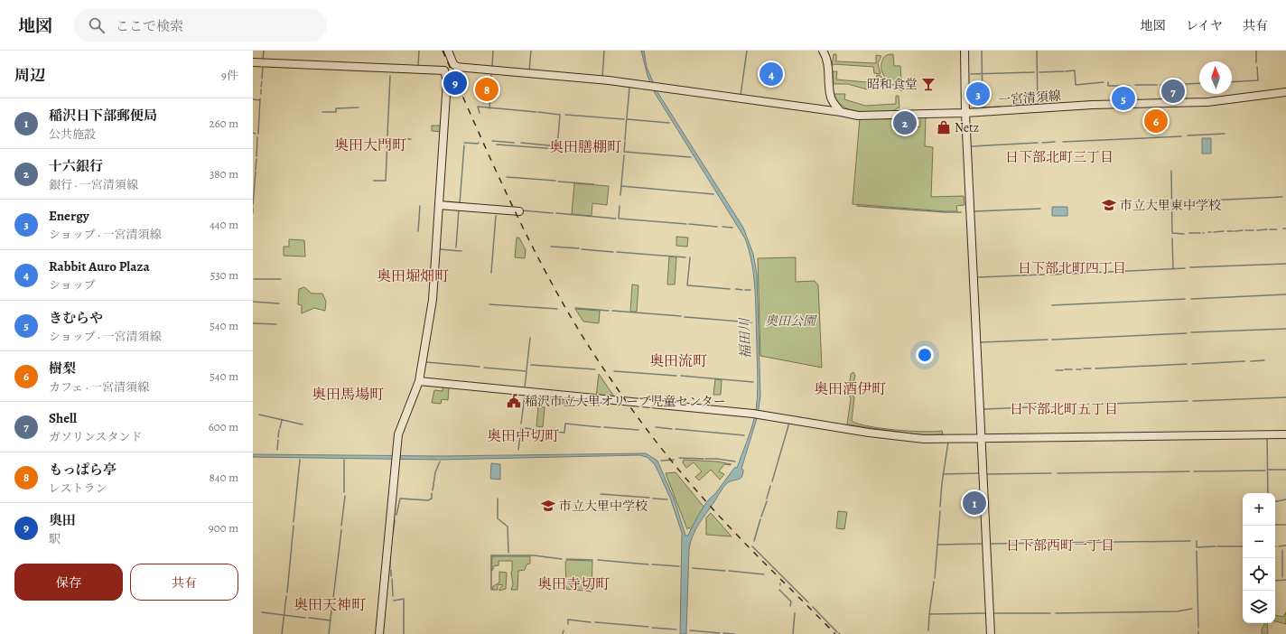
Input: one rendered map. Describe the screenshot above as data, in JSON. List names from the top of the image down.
{
  "streets": {
    "street": ["一宮清須線"]
  },
  "districts": [
    "奥田大門町",
    "奥田膳棚町",
    "日下部北町三丁目",
    "日下部北町四丁目",
    "奥田堀畑町",
    "奥田流町",
    "奥田酒伊町",
    "奥田馬場町",
    "日下部北町五丁目",
    "奥田中切町",
    "日下部西町一丁目",
    "奥田寺切町",
    "奥田天神町"
  ],
  "water": ["福田川"],
  "parks": ["奥田公園"],
  "places": {
    "bar": ["昭和食堂"],
    "shop": ["Netz"],
    "school or university": ["市立大里東中学校", "市立大里中学校"],
    "public building": ["稲沢市立大里オリーブ児童センター"]
  },
  "north": "top",
  "page": {
    "header": "地図",
    "search": "ここで検索",
    "nav": ["地図", "レイヤ", "共有"],
    "heading": ["周辺", "9件"],
    "pins": [
      "4",
      "9",
      "8",
      "7",
      "3",
      "5",
      "6",
      "2",
      "1"
    ],
    "list": [
      {
        "mark": "1",
        "name": "稲沢日下部郵便局",
        "note": "公共施設",
        "value": "260 m"
      },
      {
        "mark": "2",
        "name": "十六銀行",
        "note": "銀行 · 一宮清須線",
        "value": "380 m"
      },
      {
        "mark": "3",
        "name": "Energy",
        "note": "ショップ · 一宮清須線",
        "value": "440 m"
      },
      {
        "mark": "4",
        "name": "Rabbit Auro Plaza",
        "note": "ショップ",
        "value": "530 m"
      },
      {
        "mark": "5",
        "name": "きむらや",
        "note": "ショップ · 一宮清須線",
        "value": "540 m"
      },
      {
        "mark": "6",
        "name": "樹梨",
        "note": "カフェ · 一宮清須線",
        "value": "540 m"
      },
      {
        "mark": "7",
        "name": "Shell",
        "note": "ガソリンスタンド",
        "value": "600 m"
      },
      {
        "mark": "8",
        "name": "もっぱら亭",
        "note": "レストラン",
        "value": "840 m"
      },
      {
        "mark": "9",
        "name": "奥田",
        "note": "駅",
        "value": "900 m"
      }
    ],
    "map_buttons": ["+", "−"],
    "buttons": ["保存", "共有"]
  }
}
